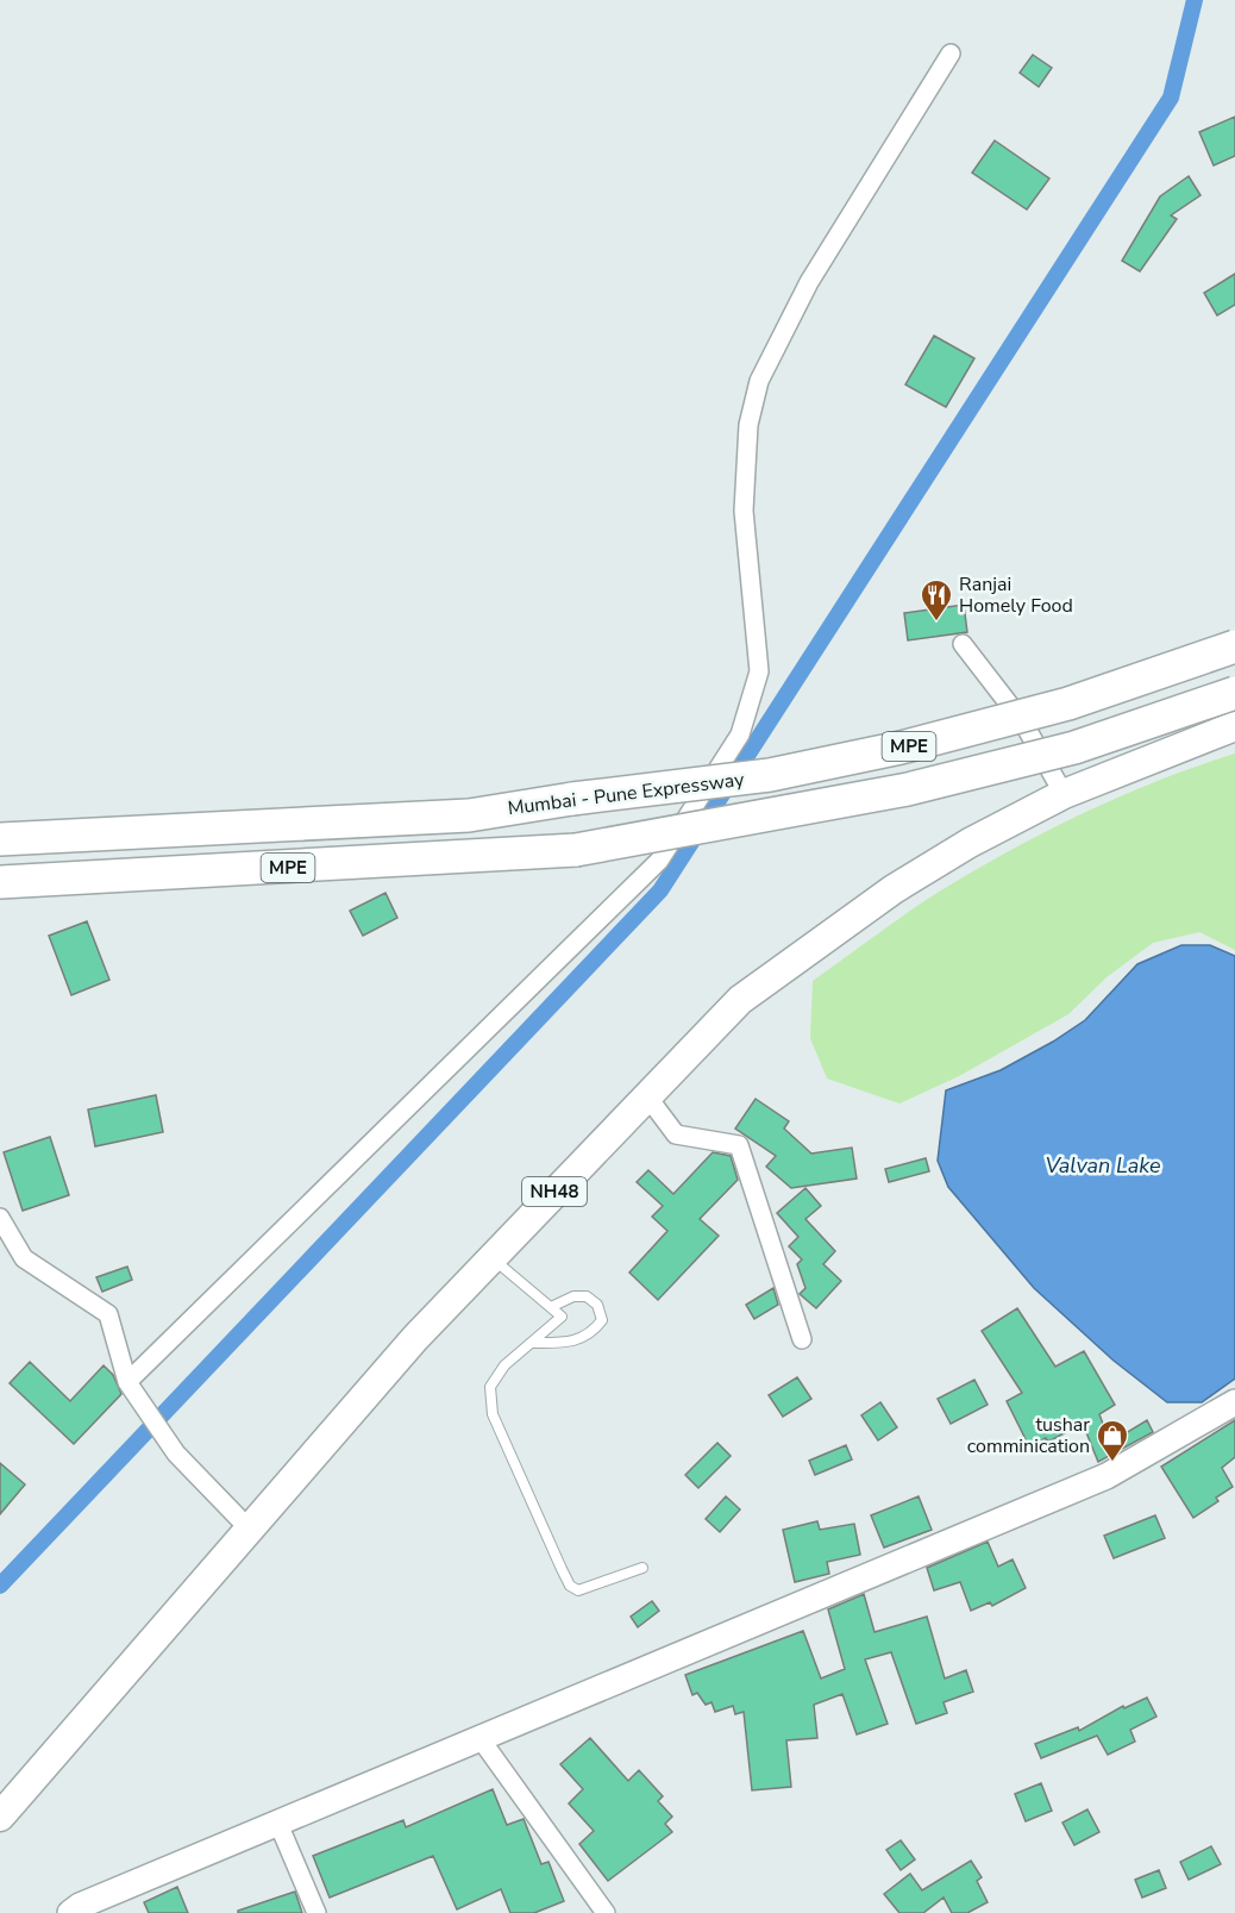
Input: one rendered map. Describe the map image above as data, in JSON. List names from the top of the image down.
{
  "streets": {
    "highway": ["MPE", "Mumbai - Pune Expressway", "NH48"]
  },
  "water": ["Valvan Lake"],
  "places": {
    "restaurant": ["Ranjai Homely Food"],
    "shop": ["tushar comminication"]
  }
}
